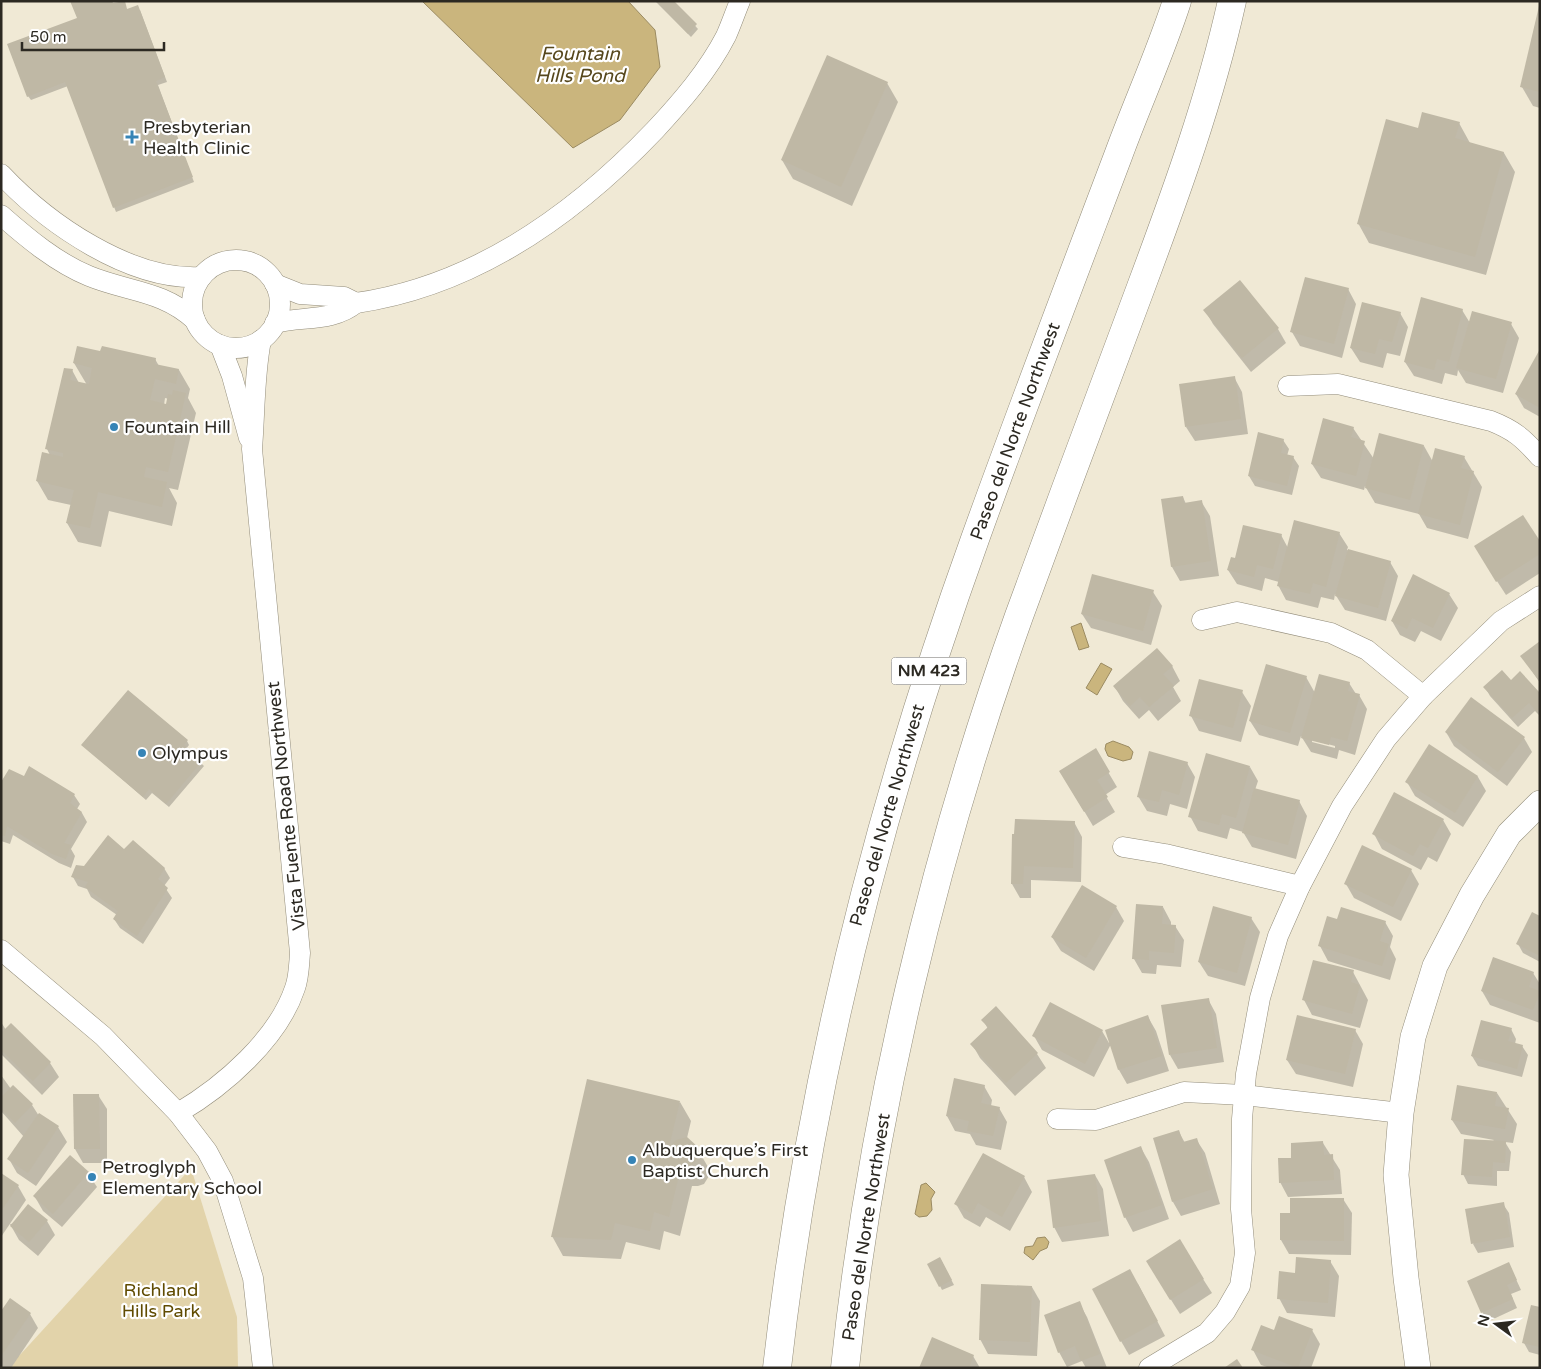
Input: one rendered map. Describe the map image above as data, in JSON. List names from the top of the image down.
{
  "streets": {
    "main road": ["Paseo del Norte Northwest", "NM 423"],
    "street": ["Vista Fuente Road Northwest"]
  },
  "water": ["Fountain Hills Pond"],
  "parks": ["Richland Hills Park"],
  "places": {
    "health": ["Presbyterian Health Clinic"],
    "other": [
      "Fountain Hill",
      "Olympus",
      "Albuquerque’s First Baptist Church",
      "Petroglyph Elementary School"
    ]
  },
  "scale_bar": "50 m",
  "north": "left"
}
